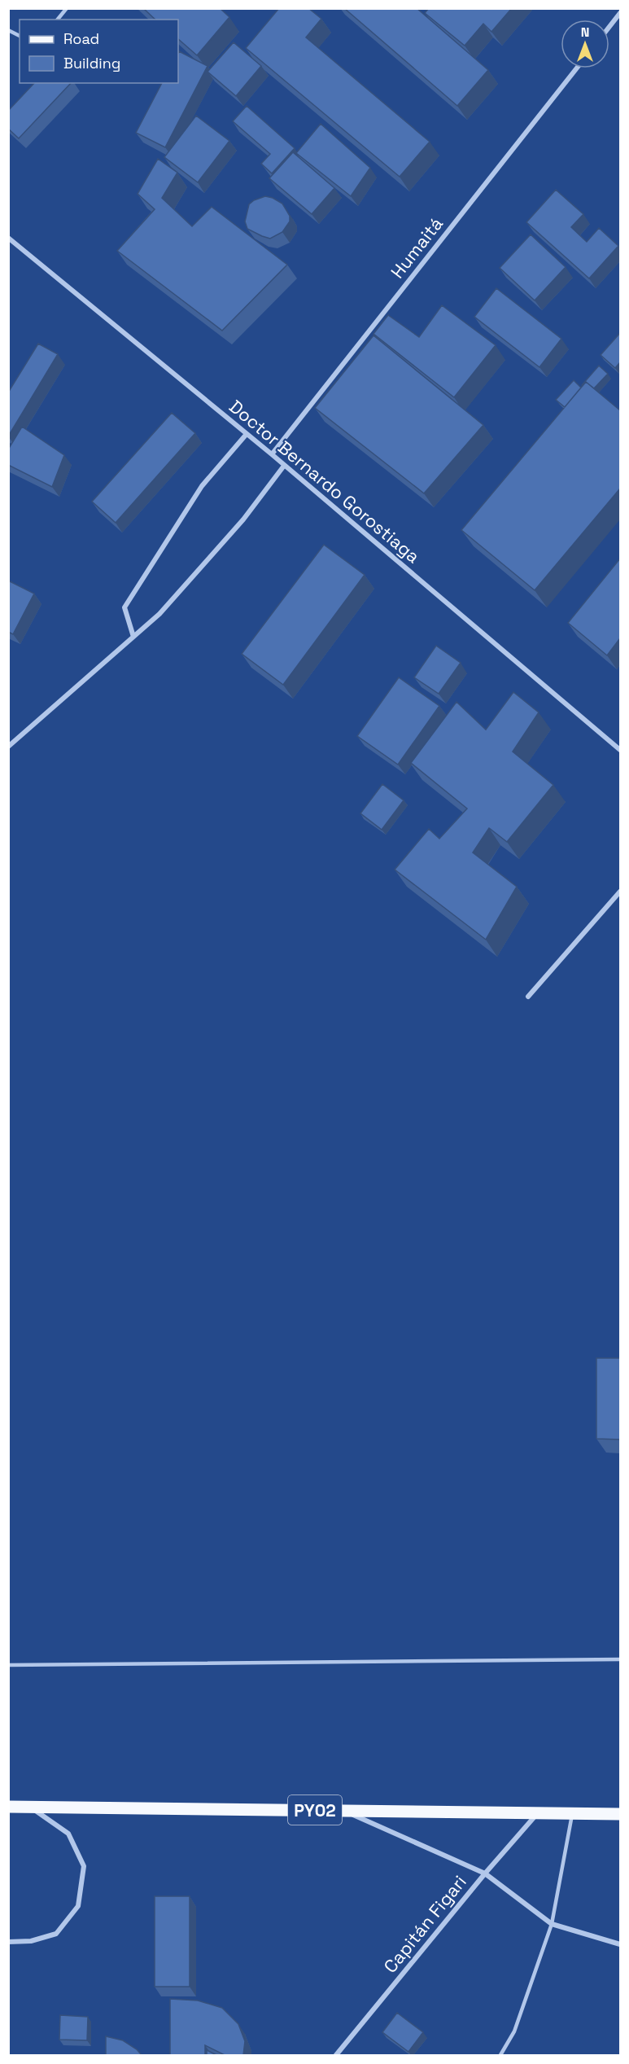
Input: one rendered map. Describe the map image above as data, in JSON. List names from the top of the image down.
{
  "streets": {
    "main road": ["PY02"],
    "street": ["Humaitá", "Doctor Bernardo Gorostiaga", "Capitán Figari"]
  },
  "crossings": [
    ["Humaitá", "Doctor Bernardo Gorostiaga"],
    ["PY02", "Capitán Figari"]
  ],
  "legend": ["Road", "Building"],
  "north": "top"
}
